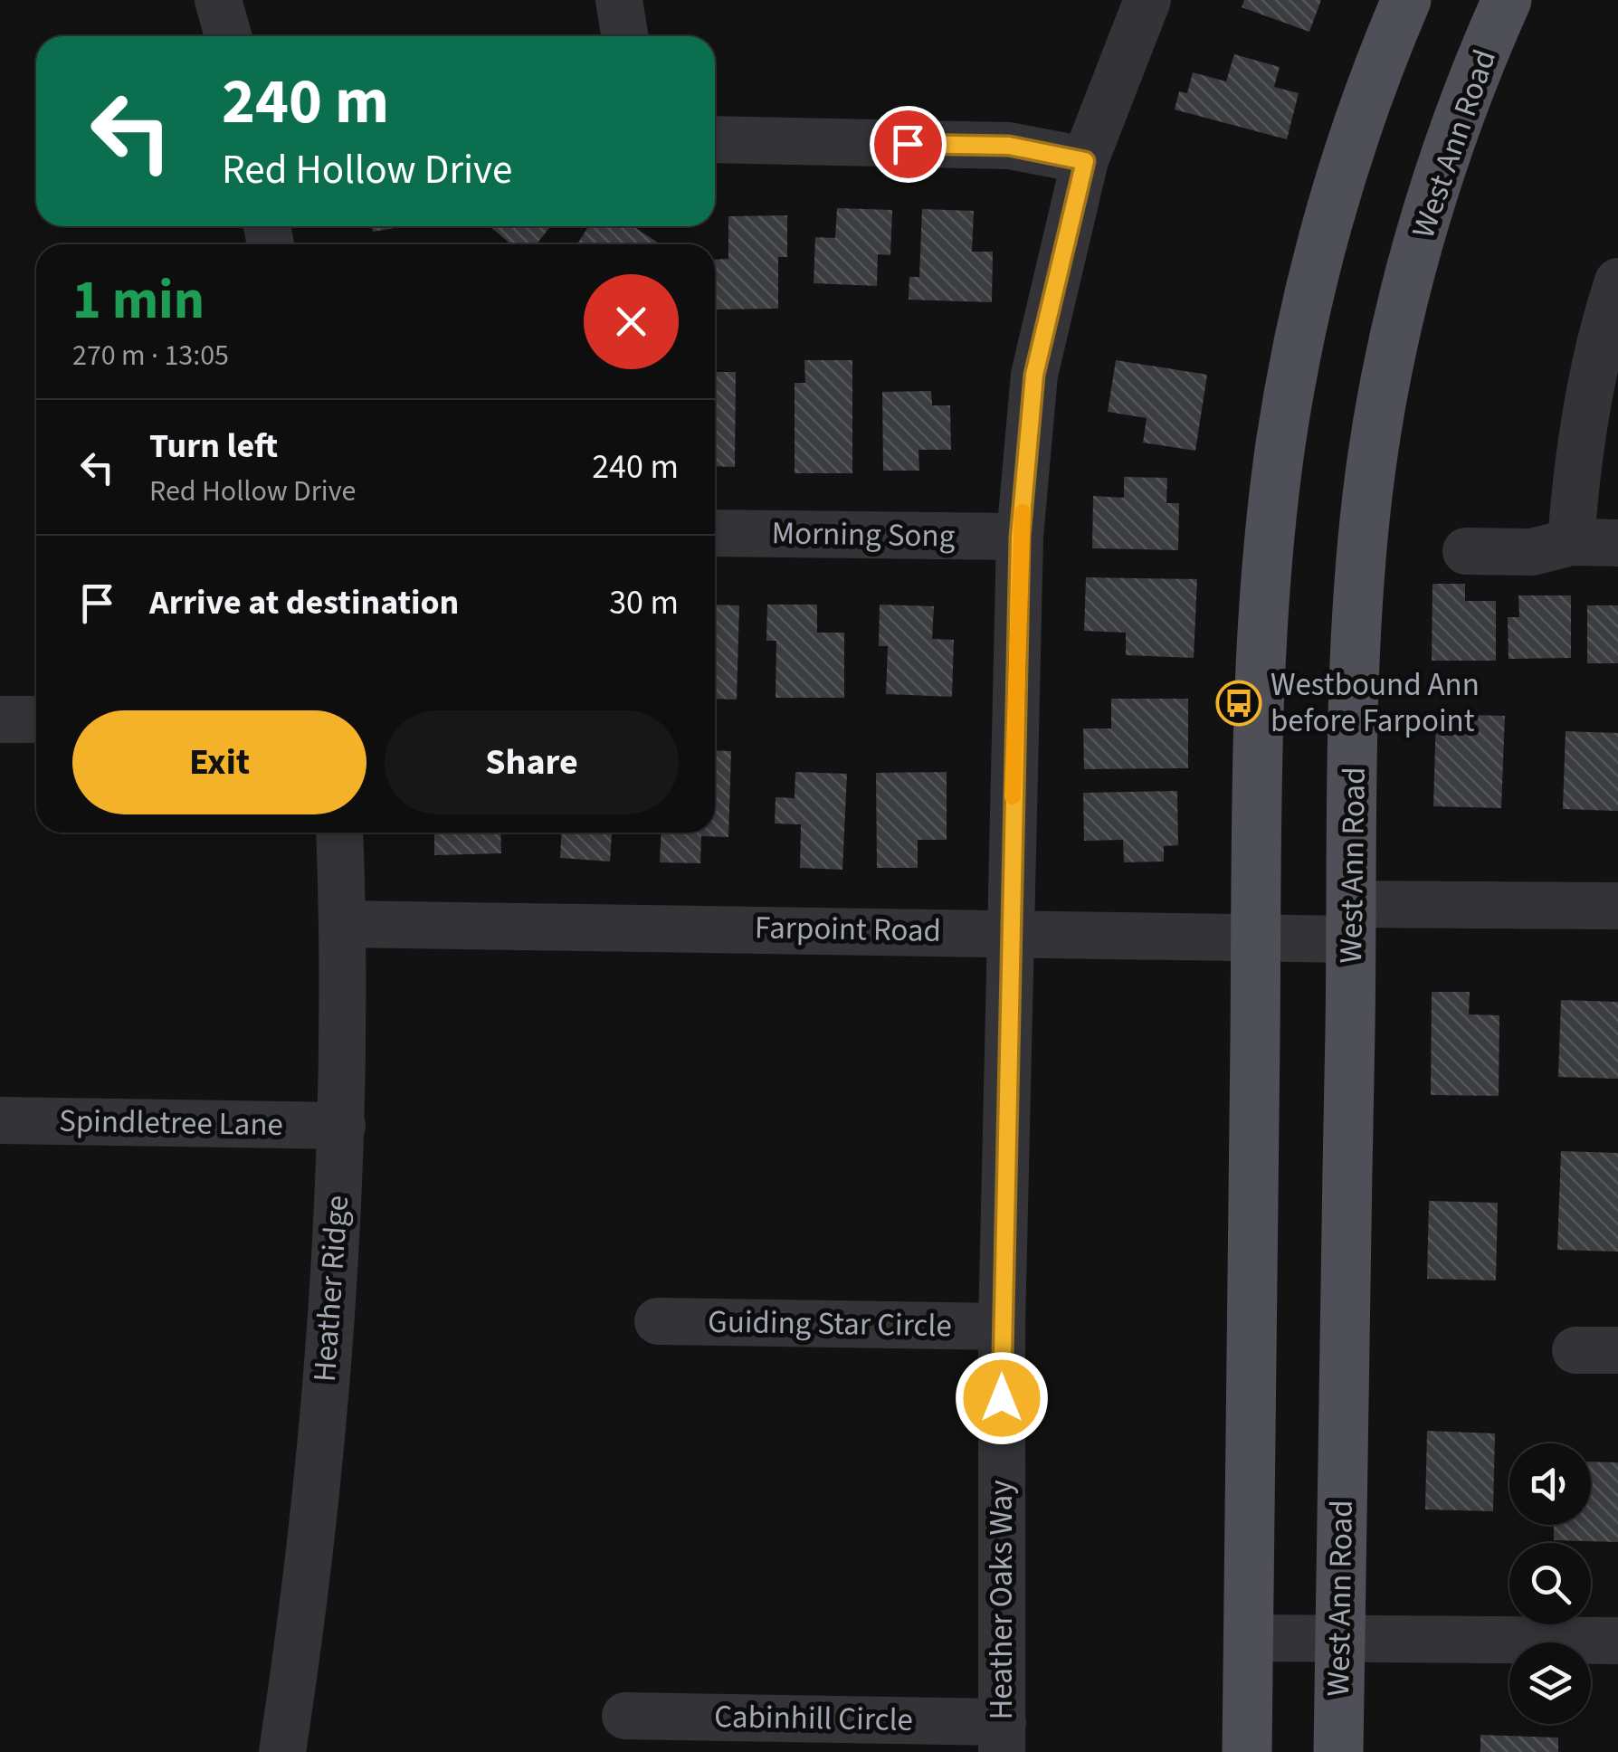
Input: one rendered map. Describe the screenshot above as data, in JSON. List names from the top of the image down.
{
  "streets": {
    "main road": ["West Ann Road"],
    "street": [
      "Morning Song",
      "Farpoint Road",
      "Spindletree Lane",
      "Heather Ridge",
      "Guiding Star Circle",
      "Heather Oaks Way",
      "Cabinhill Circle"
    ]
  },
  "crossings": [
    ["West Ann Road", "Farpoint Road"],
    ["Morning Song", "Heather Oaks Way"],
    ["Farpoint Road", "Heather Ridge"],
    ["Farpoint Road", "Heather Oaks Way"],
    ["Spindletree Lane", "Heather Ridge"],
    ["Guiding Star Circle", "Heather Oaks Way"],
    ["Heather Oaks Way", "Cabinhill Circle"]
  ],
  "places": {
    "bus stop": ["Westbound Ann before Farpoint"]
  },
  "page": {
    "turn": ["240 m", "Red Hollow Drive"],
    "heading": ["1 min", "270 m · 13:05"],
    "list": [
      {
        "name": "Turn left",
        "note": "Red Hollow Drive",
        "value": "240 m"
      },
      {
        "name": "Arrive at destination",
        "value": "30 m"
      }
    ],
    "buttons": ["Exit", "Share"]
  }
}
